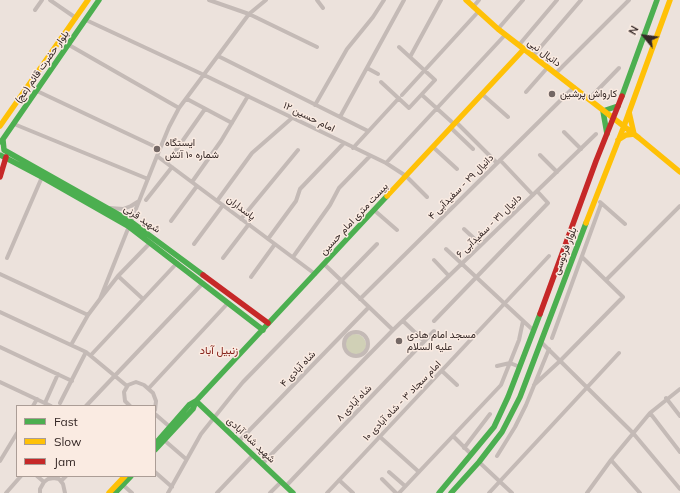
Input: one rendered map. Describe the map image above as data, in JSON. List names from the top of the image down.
{
  "streets": {
    "main road": [
      "دانیال نبی",
      "بلوار حضرت قائم (عج)",
      "شهید قرنی",
      "بیست متری امام حسین",
      "بلوار فردوسی",
      "شهید شاه آبادی"
    ],
    "street": [
      "امام حسین ۱۲",
      "دانیال ۲۹ - سفیدآبی ۴",
      "پاسداران",
      "دانیال ۳۱ - سفیدآبی ۶",
      "شاه آبادی ۴",
      "امام سجاد ۳ - شاه آبادی ۱۰",
      "شاه آبادی ۸"
    ]
  },
  "crossings": [
    ["دانیال نبی", "دانیال ۲۹ - سفیدآبی ۴"],
    ["دانیال نبی", "بیست متری امام حسین"],
    ["دانیال نبی", "بلوار فردوسی"],
    ["بلوار حضرت قائم (عج)", "امام حسین ۱۲"],
    ["امام حسین ۱۲", "بیست متری امام حسین"],
    ["پاسداران", "بیست متری امام حسین"],
    ["شهید قرنی", "بیست متری امام حسین"],
    ["بیست متری امام حسین", "شهید شاه آبادی"],
    ["دانیال ۳۱ - سفیدآبی ۶", "شاه آبادی ۴"],
    ["دانیال ۳۱ - سفیدآبی ۶", "شهید شاه آبادی"],
    ["شاه آبادی ۴", "شهید شاه آبادی"],
    ["شاه آبادی ۸", "شهید شاه آبادی"]
  ],
  "districts": ["زنبیل آباد"],
  "places": ["کارواش پرشین", "ایستگاه شماره ۱۰ آتش", "مسجد امام هادی علیه السلام"],
  "legend": ["Fast", "Slow", "Jam"],
  "north": "top left"
}
